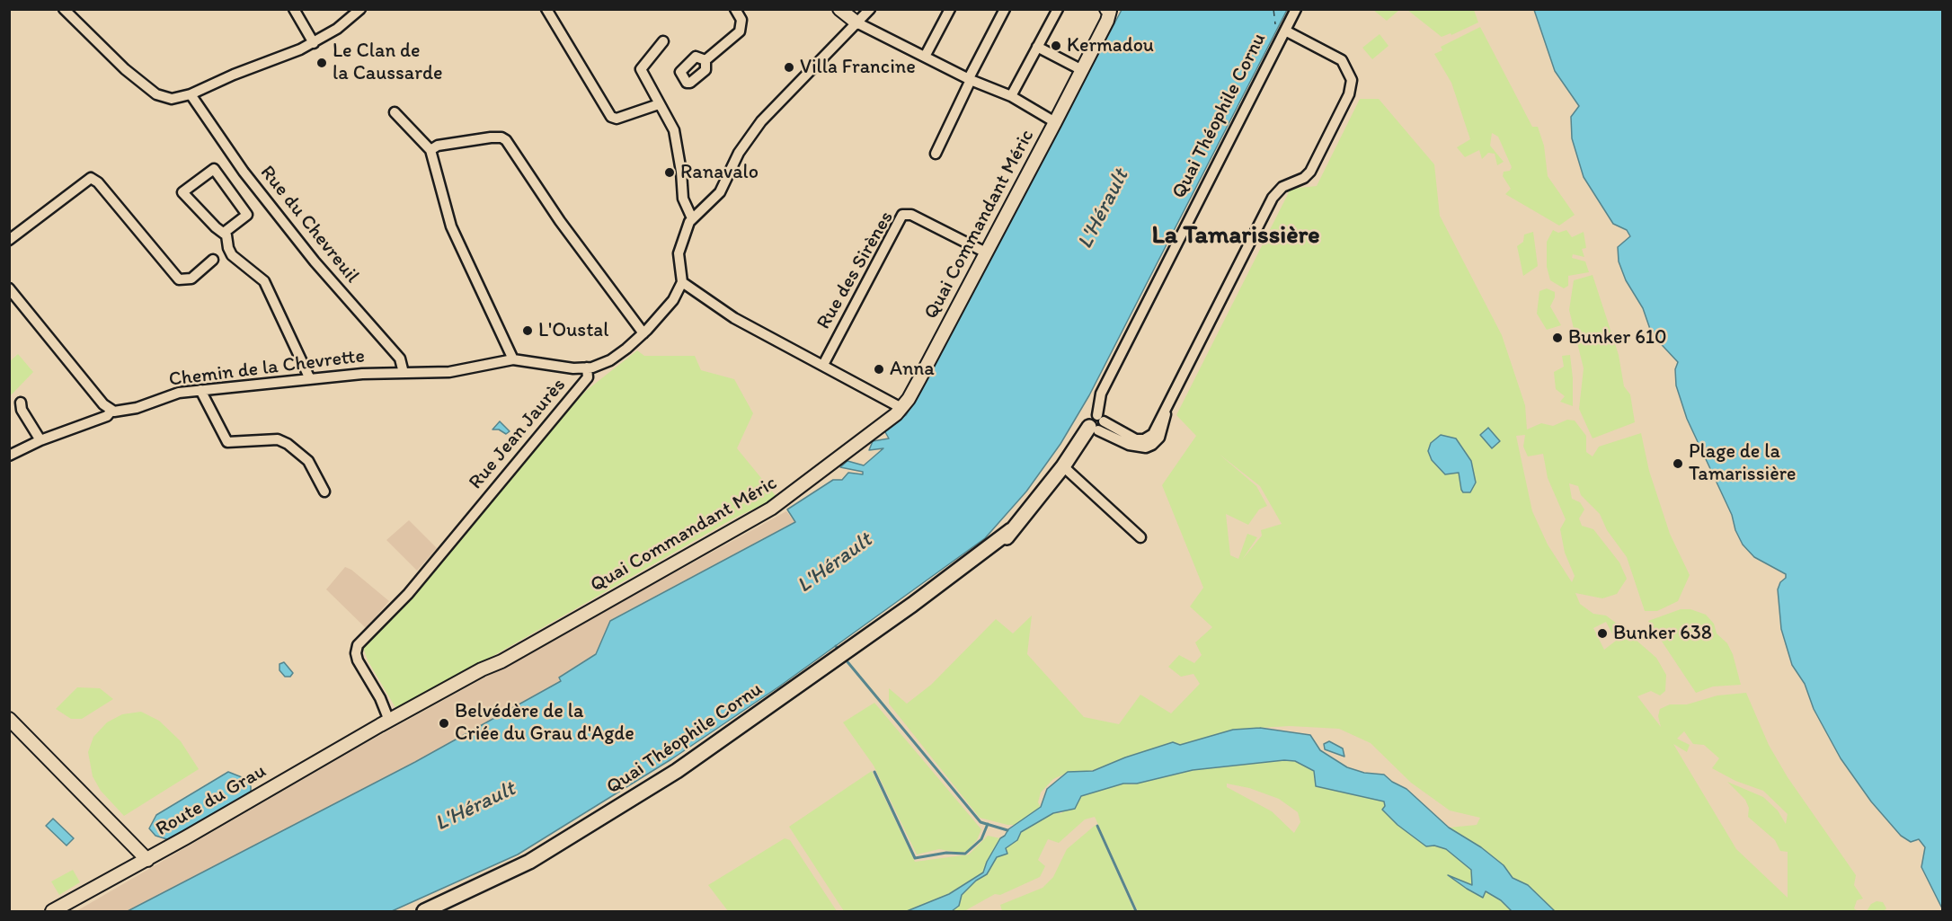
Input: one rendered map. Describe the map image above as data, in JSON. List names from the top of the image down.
{
  "streets": {
    "main road": ["Quai Théophile Cornu"],
    "street": [
      "Rue du Chevreuil",
      "Quai Commandant Méric",
      "Rue des Sirènes",
      "Chemin de la Chevrette",
      "Rue Jean Jaurès",
      "Route du Grau"
    ]
  },
  "crossings": [
    ["Rue du Chevreuil", "Chemin de la Chevrette"],
    ["Quai Commandant Méric", "Rue des Sirènes"],
    ["Quai Commandant Méric", "Rue Jean Jaurès"],
    ["Quai Commandant Méric", "Route du Grau"],
    ["Chemin de la Chevrette", "Rue Jean Jaurès"],
    ["Rue Jean Jaurès", "Route du Grau"]
  ],
  "districts": ["La Tamarissière"],
  "water": ["L'Hérault"],
  "places": [
    "Kermadou",
    "Le Clan de la Caussarde",
    "Villa Francine",
    "Ranavalo",
    "L'Oustal",
    "Bunker 610",
    "Anna",
    "Plage de la Tamarissière",
    "Bunker 638",
    "Belvédère de la Criée du Grau d'Agde"
  ]
}
